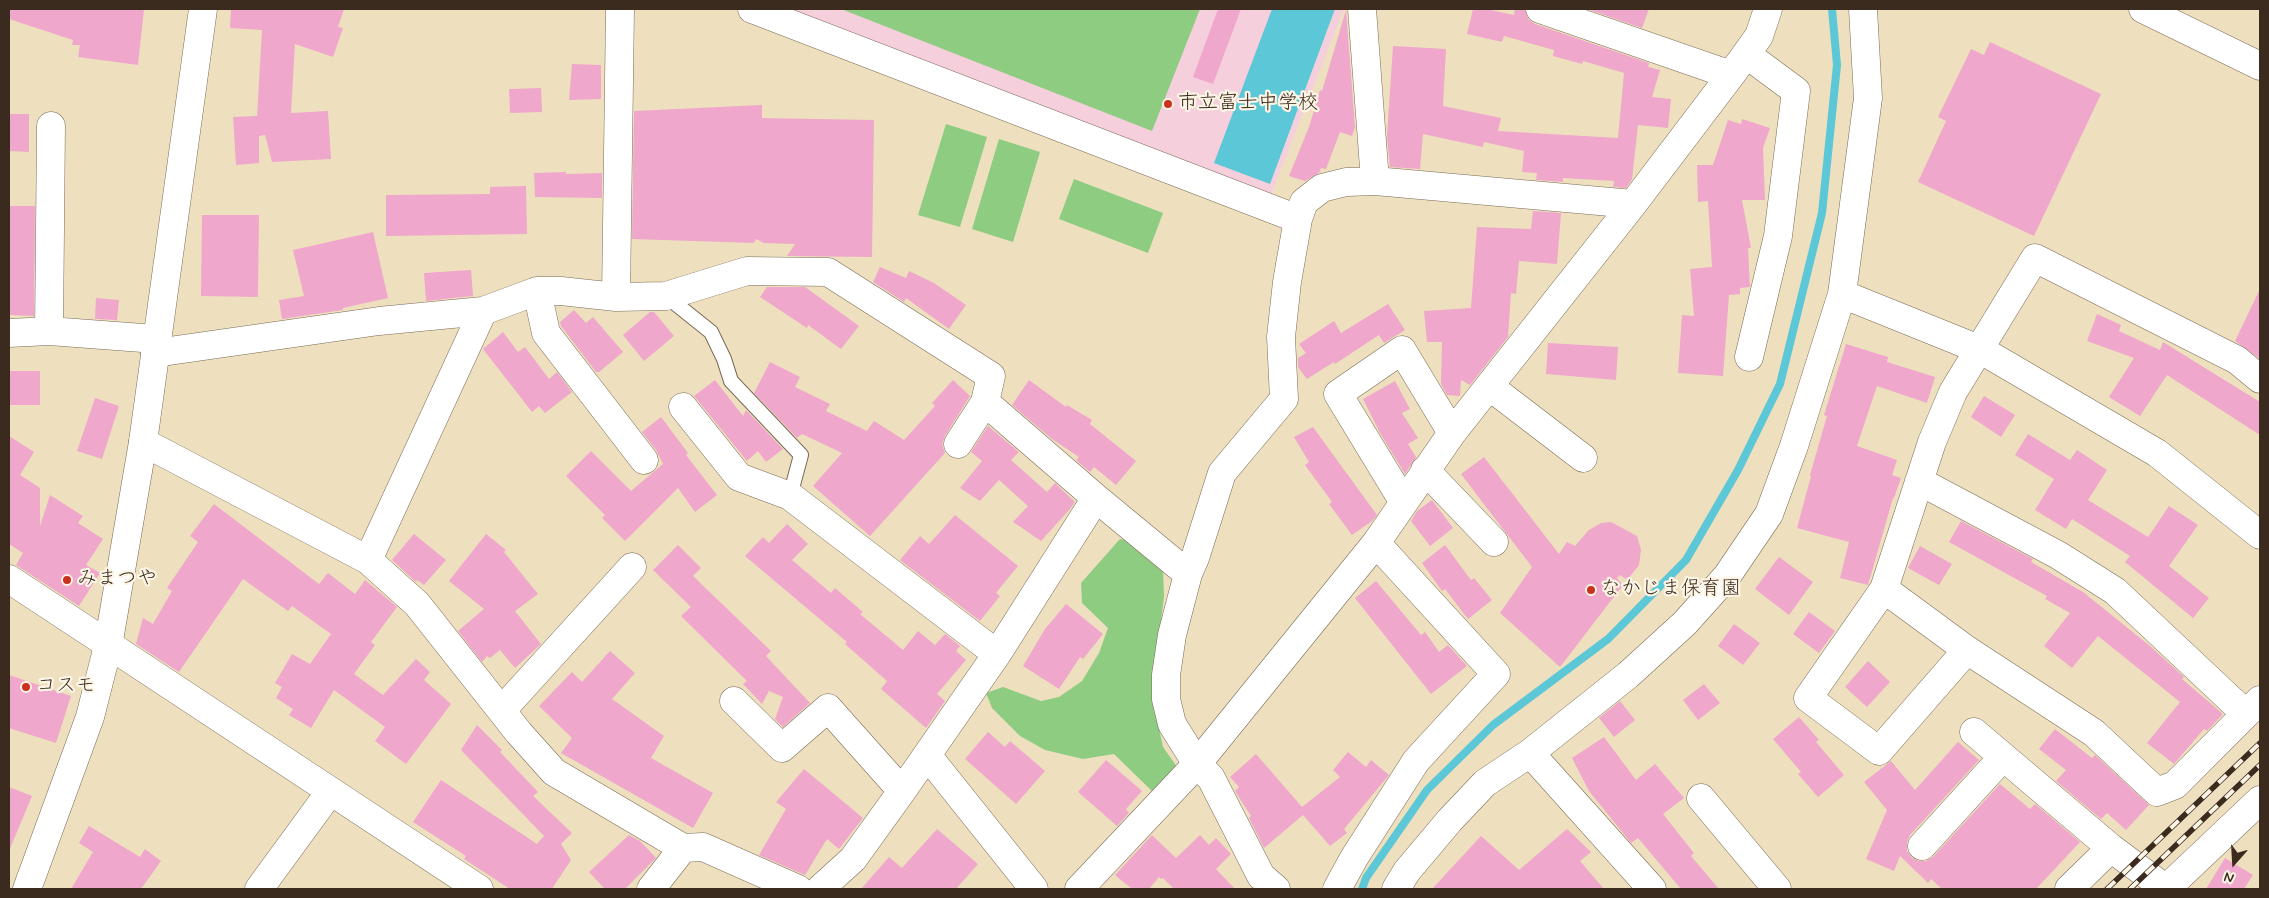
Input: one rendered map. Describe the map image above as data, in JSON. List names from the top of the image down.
{
  "places": [
    "市立富士中学校",
    "みまつや",
    "なかじま保育園",
    "コスモ"
  ],
  "north": "bottom"
}
